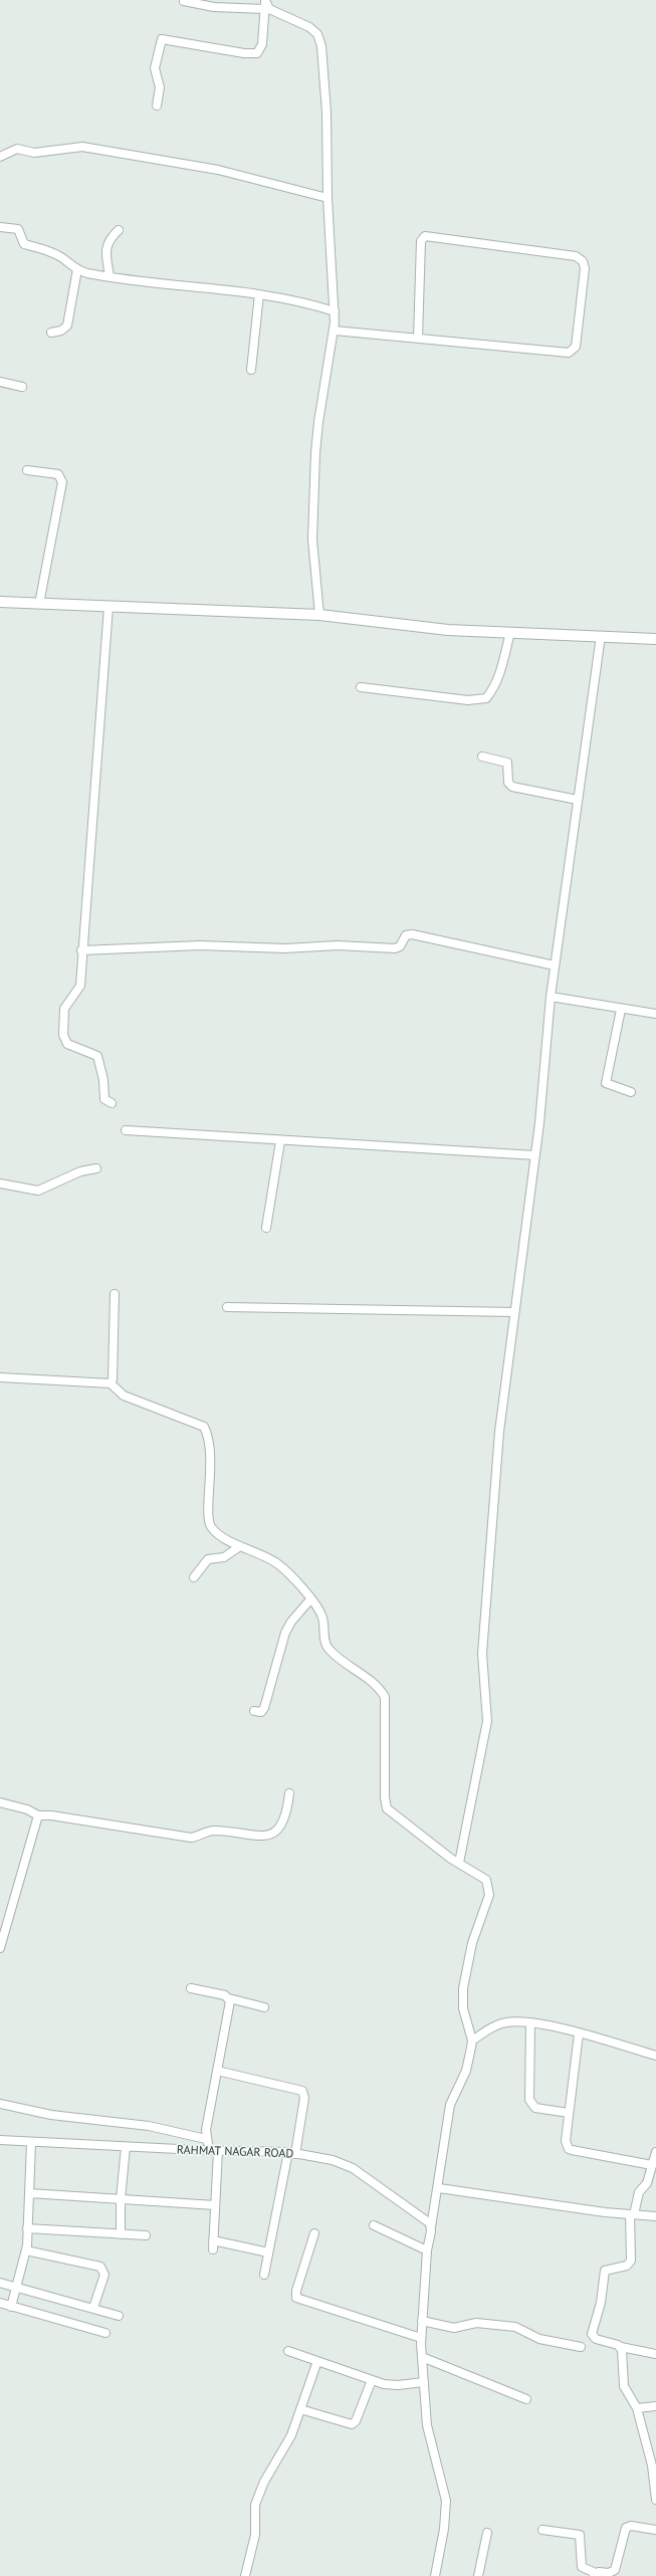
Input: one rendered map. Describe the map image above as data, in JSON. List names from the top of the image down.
{
  "streets": {
    "street": ["RAHMAT NAGAR ROAD"]
  }
}
